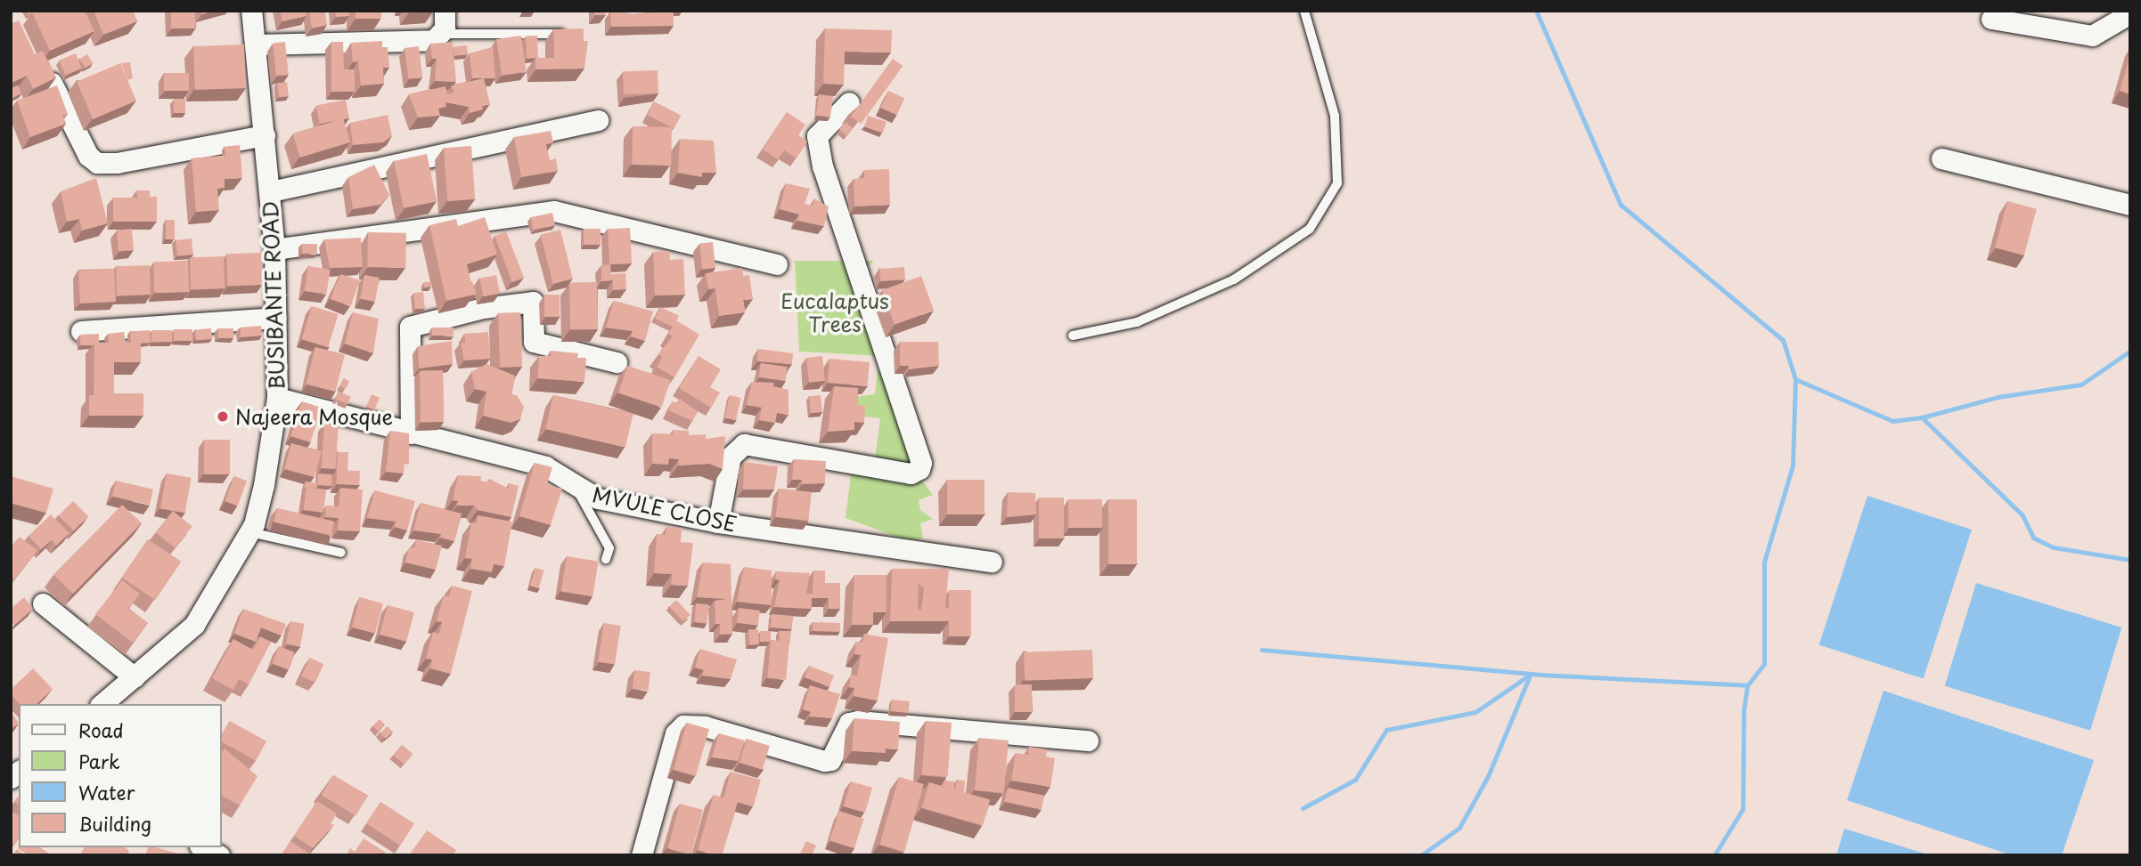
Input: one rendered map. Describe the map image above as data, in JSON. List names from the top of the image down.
{
  "streets": {
    "street": ["BUSIBANTE ROAD", "MVULE CLOSE"]
  },
  "crossings": [
    ["BUSIBANTE ROAD", "MVULE CLOSE"]
  ],
  "parks": ["Eucalaptus Trees"],
  "places": ["Najeera Mosque"],
  "legend": [
    "Road",
    "Park",
    "Water",
    "Building"
  ]
}
